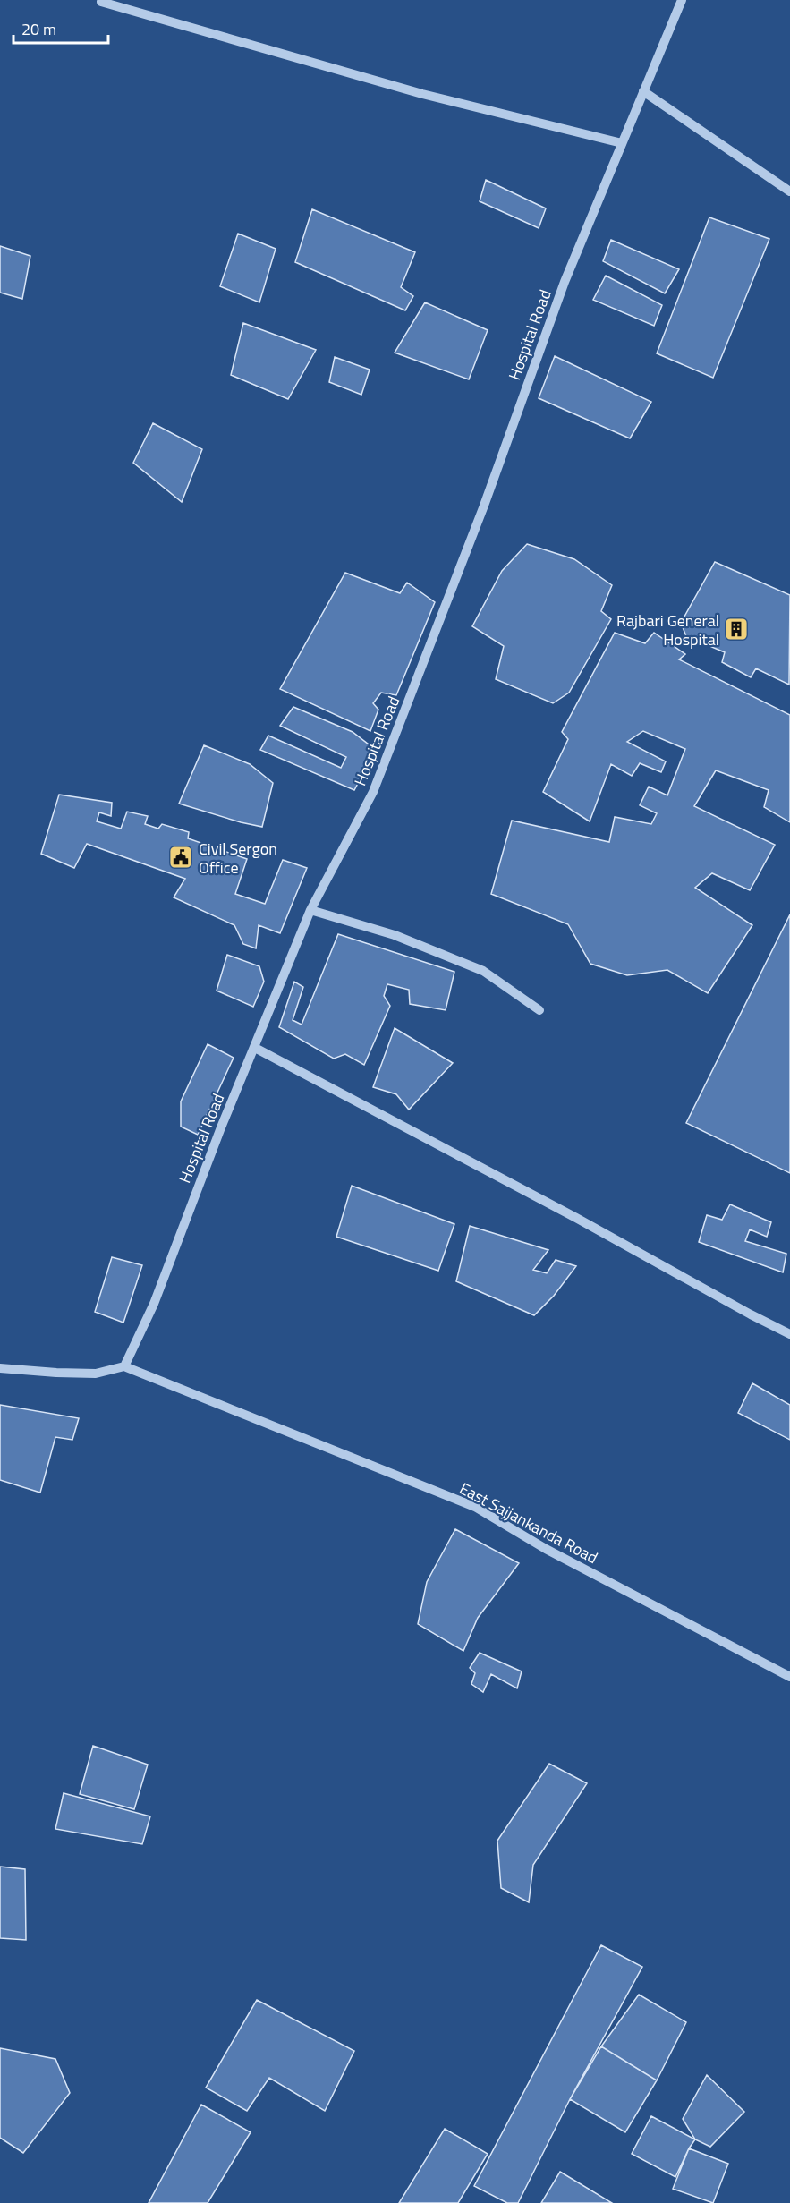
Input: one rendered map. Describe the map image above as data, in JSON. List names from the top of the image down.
{
  "streets": {
    "street": ["Hospital Road", "East Sajjankanda Road"]
  },
  "crossings": [
    ["Hospital Road", "East Sajjankanda Road"]
  ],
  "places": {
    "building": ["Rajbari General Hospital"],
    "public building": ["Civil Sergon Office"]
  },
  "scale_bar": "20 m"
}
